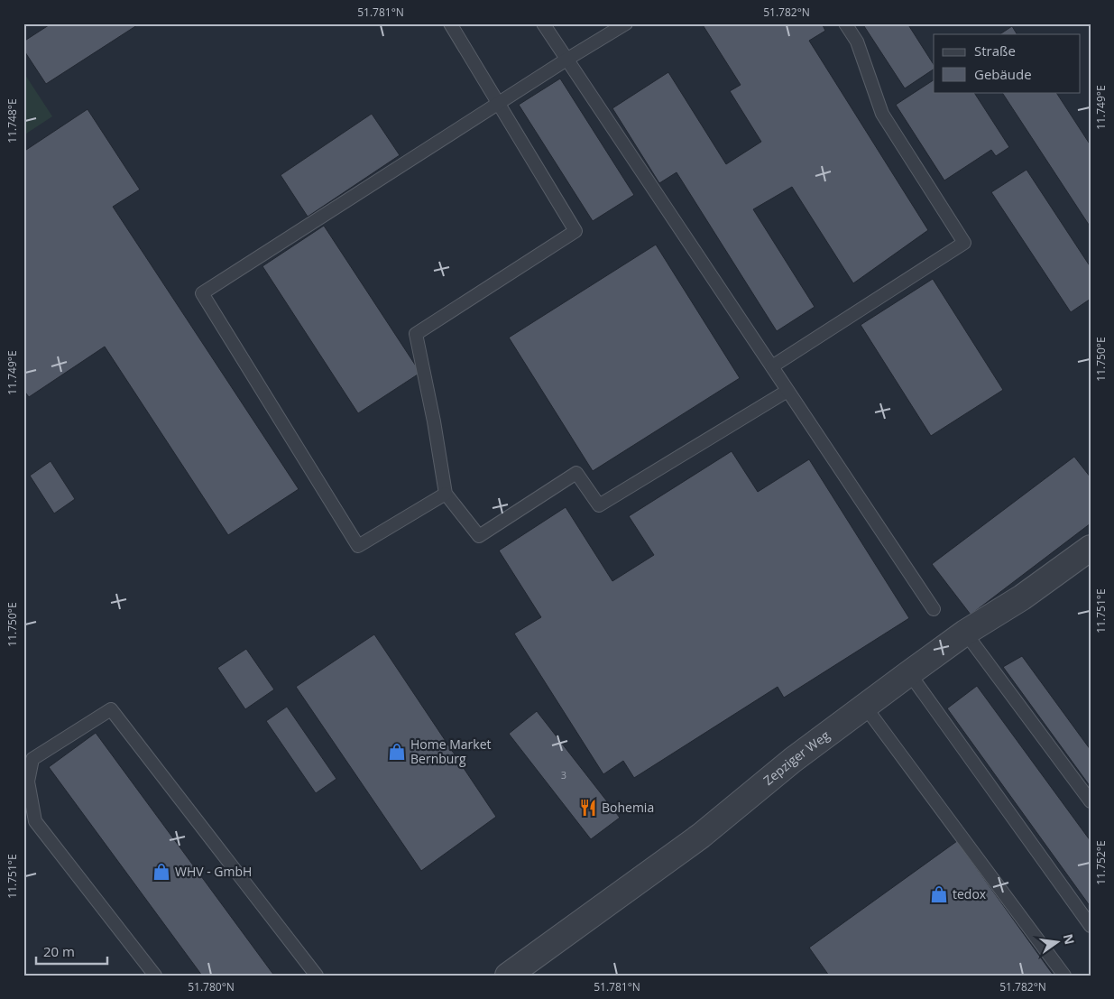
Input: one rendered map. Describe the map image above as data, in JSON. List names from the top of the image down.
{
  "streets": {
    "street": ["Zepziger Weg"]
  },
  "places": {
    "shop": ["Home Market Bernburg", "WHV - GmbH", "tedox"],
    "restaurant": ["Bohemia"]
  },
  "house_numbers": ["3"],
  "legend": ["Straße", "Gebäude"],
  "scale_bar": "20 m",
  "north": "right",
  "coordinates": [
    "51.781°N",
    "51.782°N",
    "11.749°E",
    "11.748°E",
    "11.750°E",
    "11.751°E",
    "11.752°E",
    "51.780°N"
  ]
}
